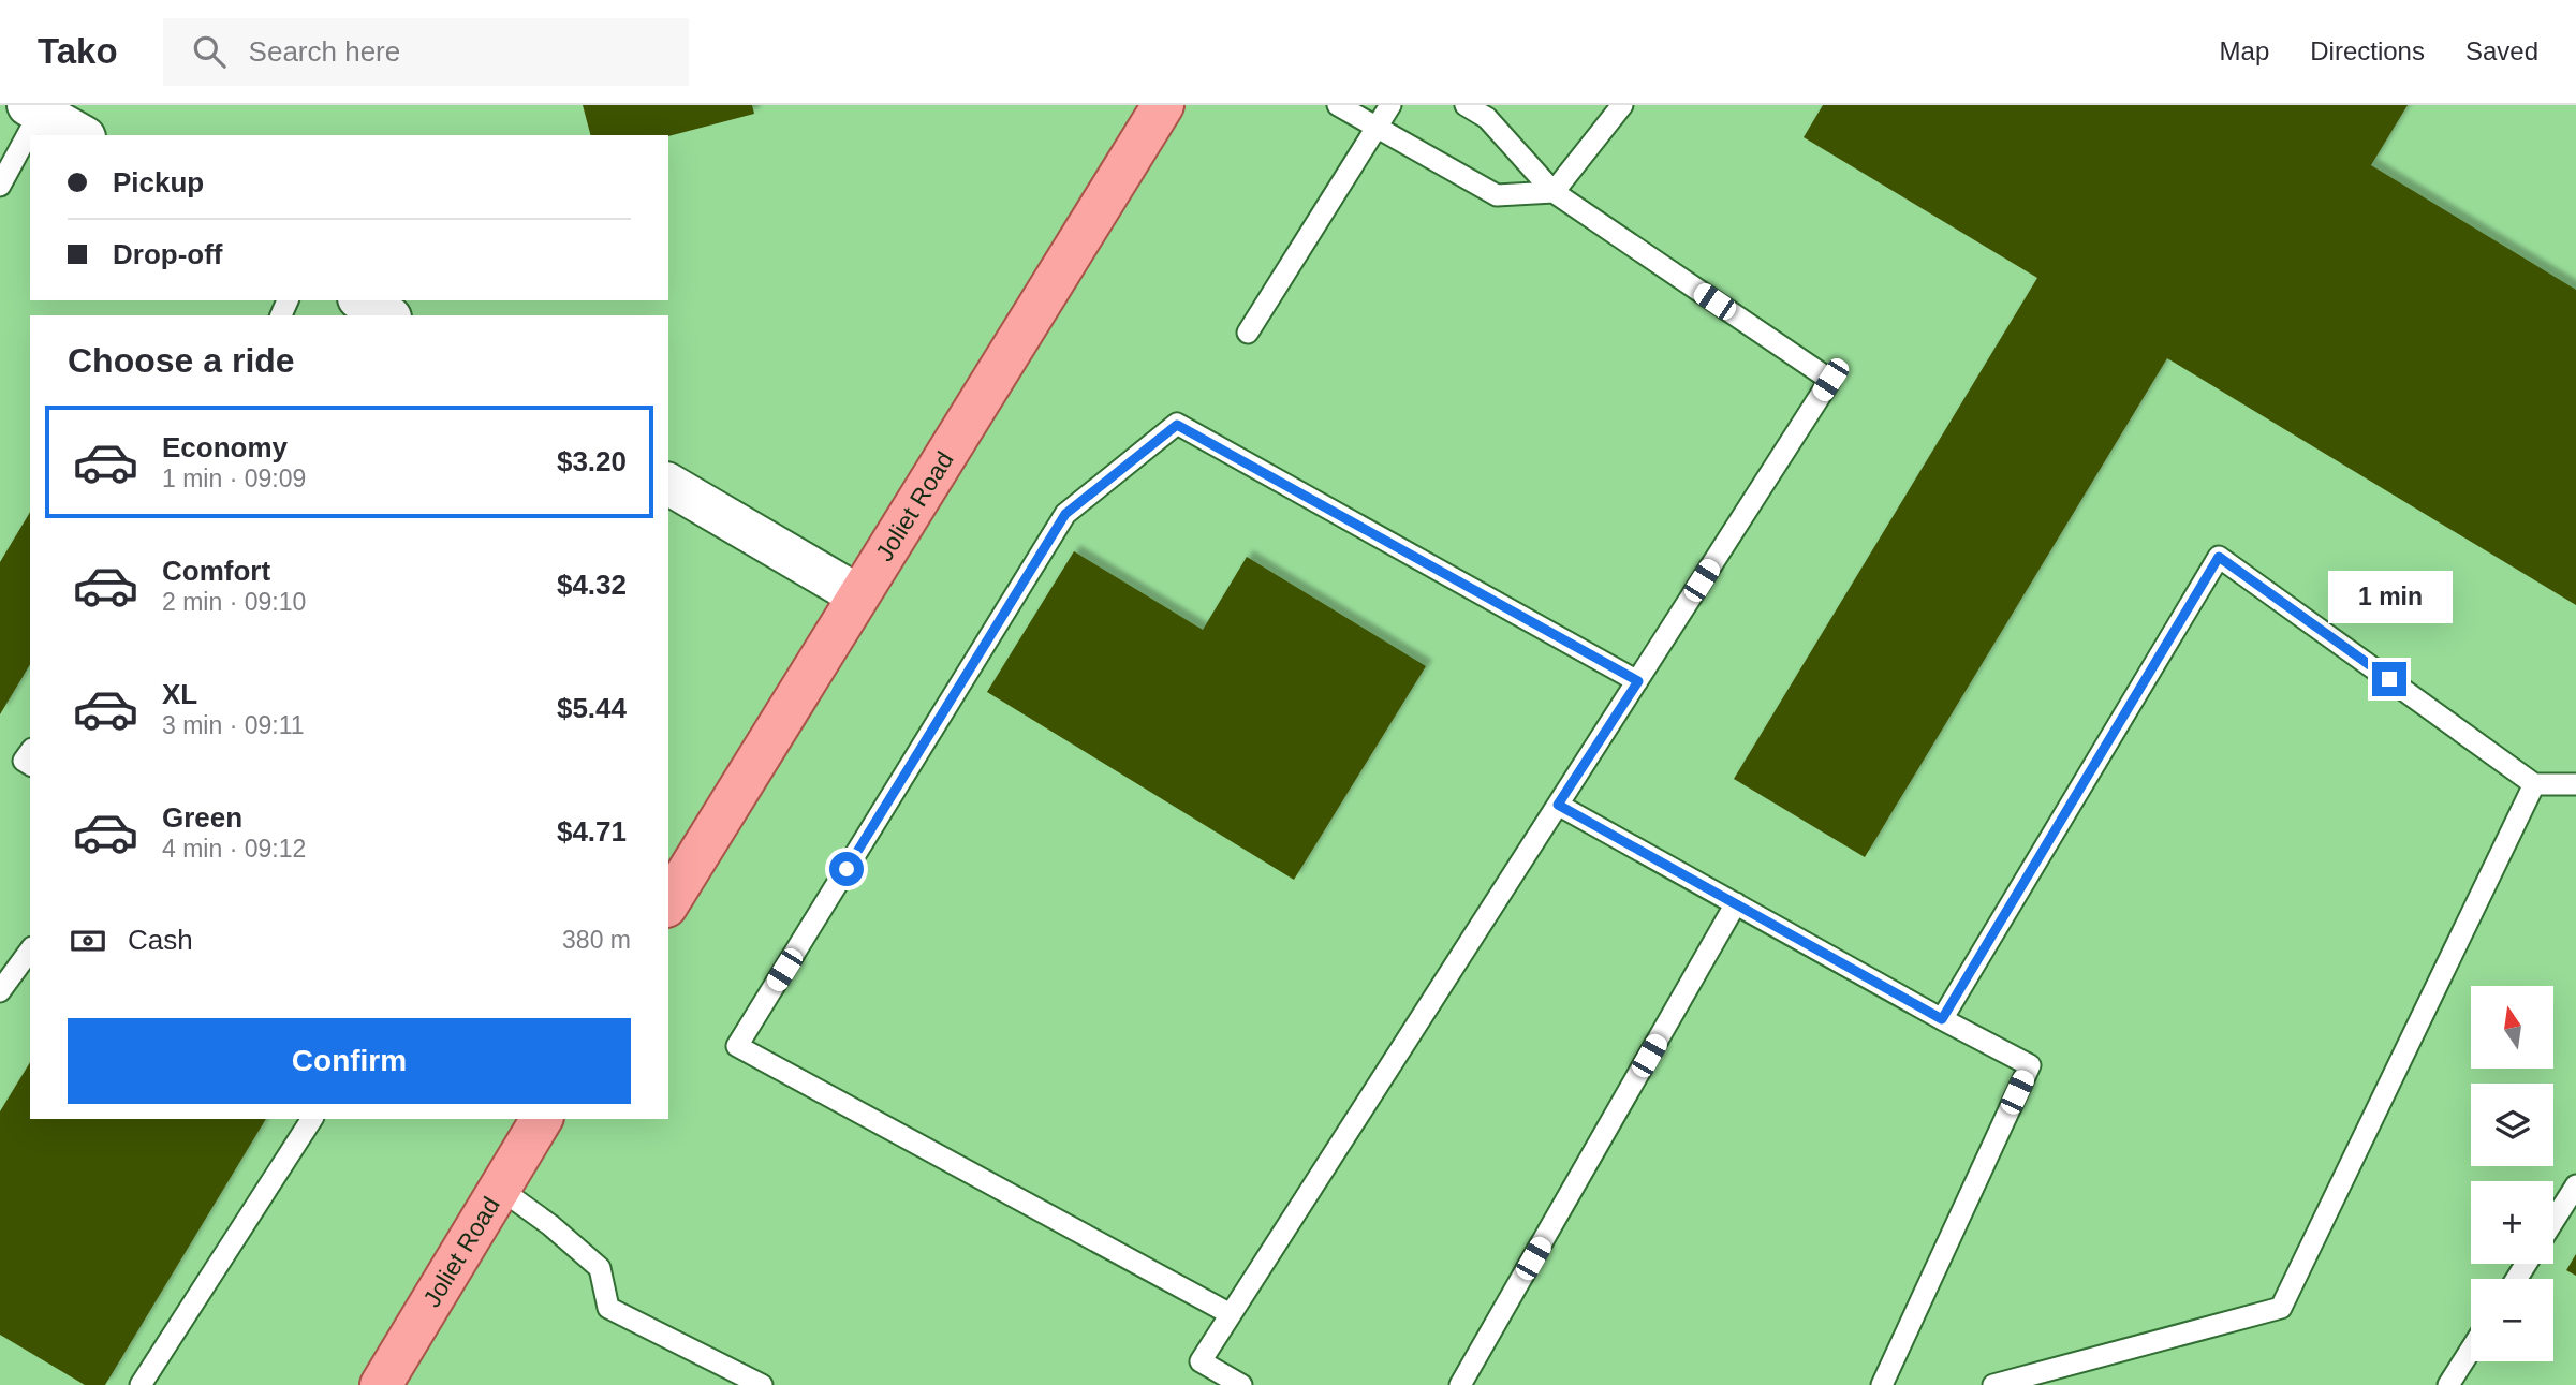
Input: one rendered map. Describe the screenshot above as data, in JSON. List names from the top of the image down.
{
  "streets": {
    "main road": ["Joliet Road"]
  },
  "north": "top",
  "page": {
    "header": "Tako",
    "search": "Search here",
    "nav": ["Map", "Directions", "Saved"],
    "banner": ["Pickup", "Drop-off"],
    "heading": "Choose a ride",
    "list": [
      {
        "name": "Economy",
        "note": "1 min · 09:09",
        "value": "$3.20"
      },
      {
        "name": "Comfort",
        "note": "2 min · 09:10",
        "value": "$4.32"
      },
      {
        "name": "XL",
        "note": "3 min · 09:11",
        "value": "$5.44"
      },
      {
        "name": "Green",
        "note": "4 min · 09:12",
        "value": "$4.71"
      }
    ],
    "bubble": "1 min",
    "pay": ["Cash", "380 m"],
    "map_buttons": ["+", "−"],
    "buttons": "Confirm"
  }
}
